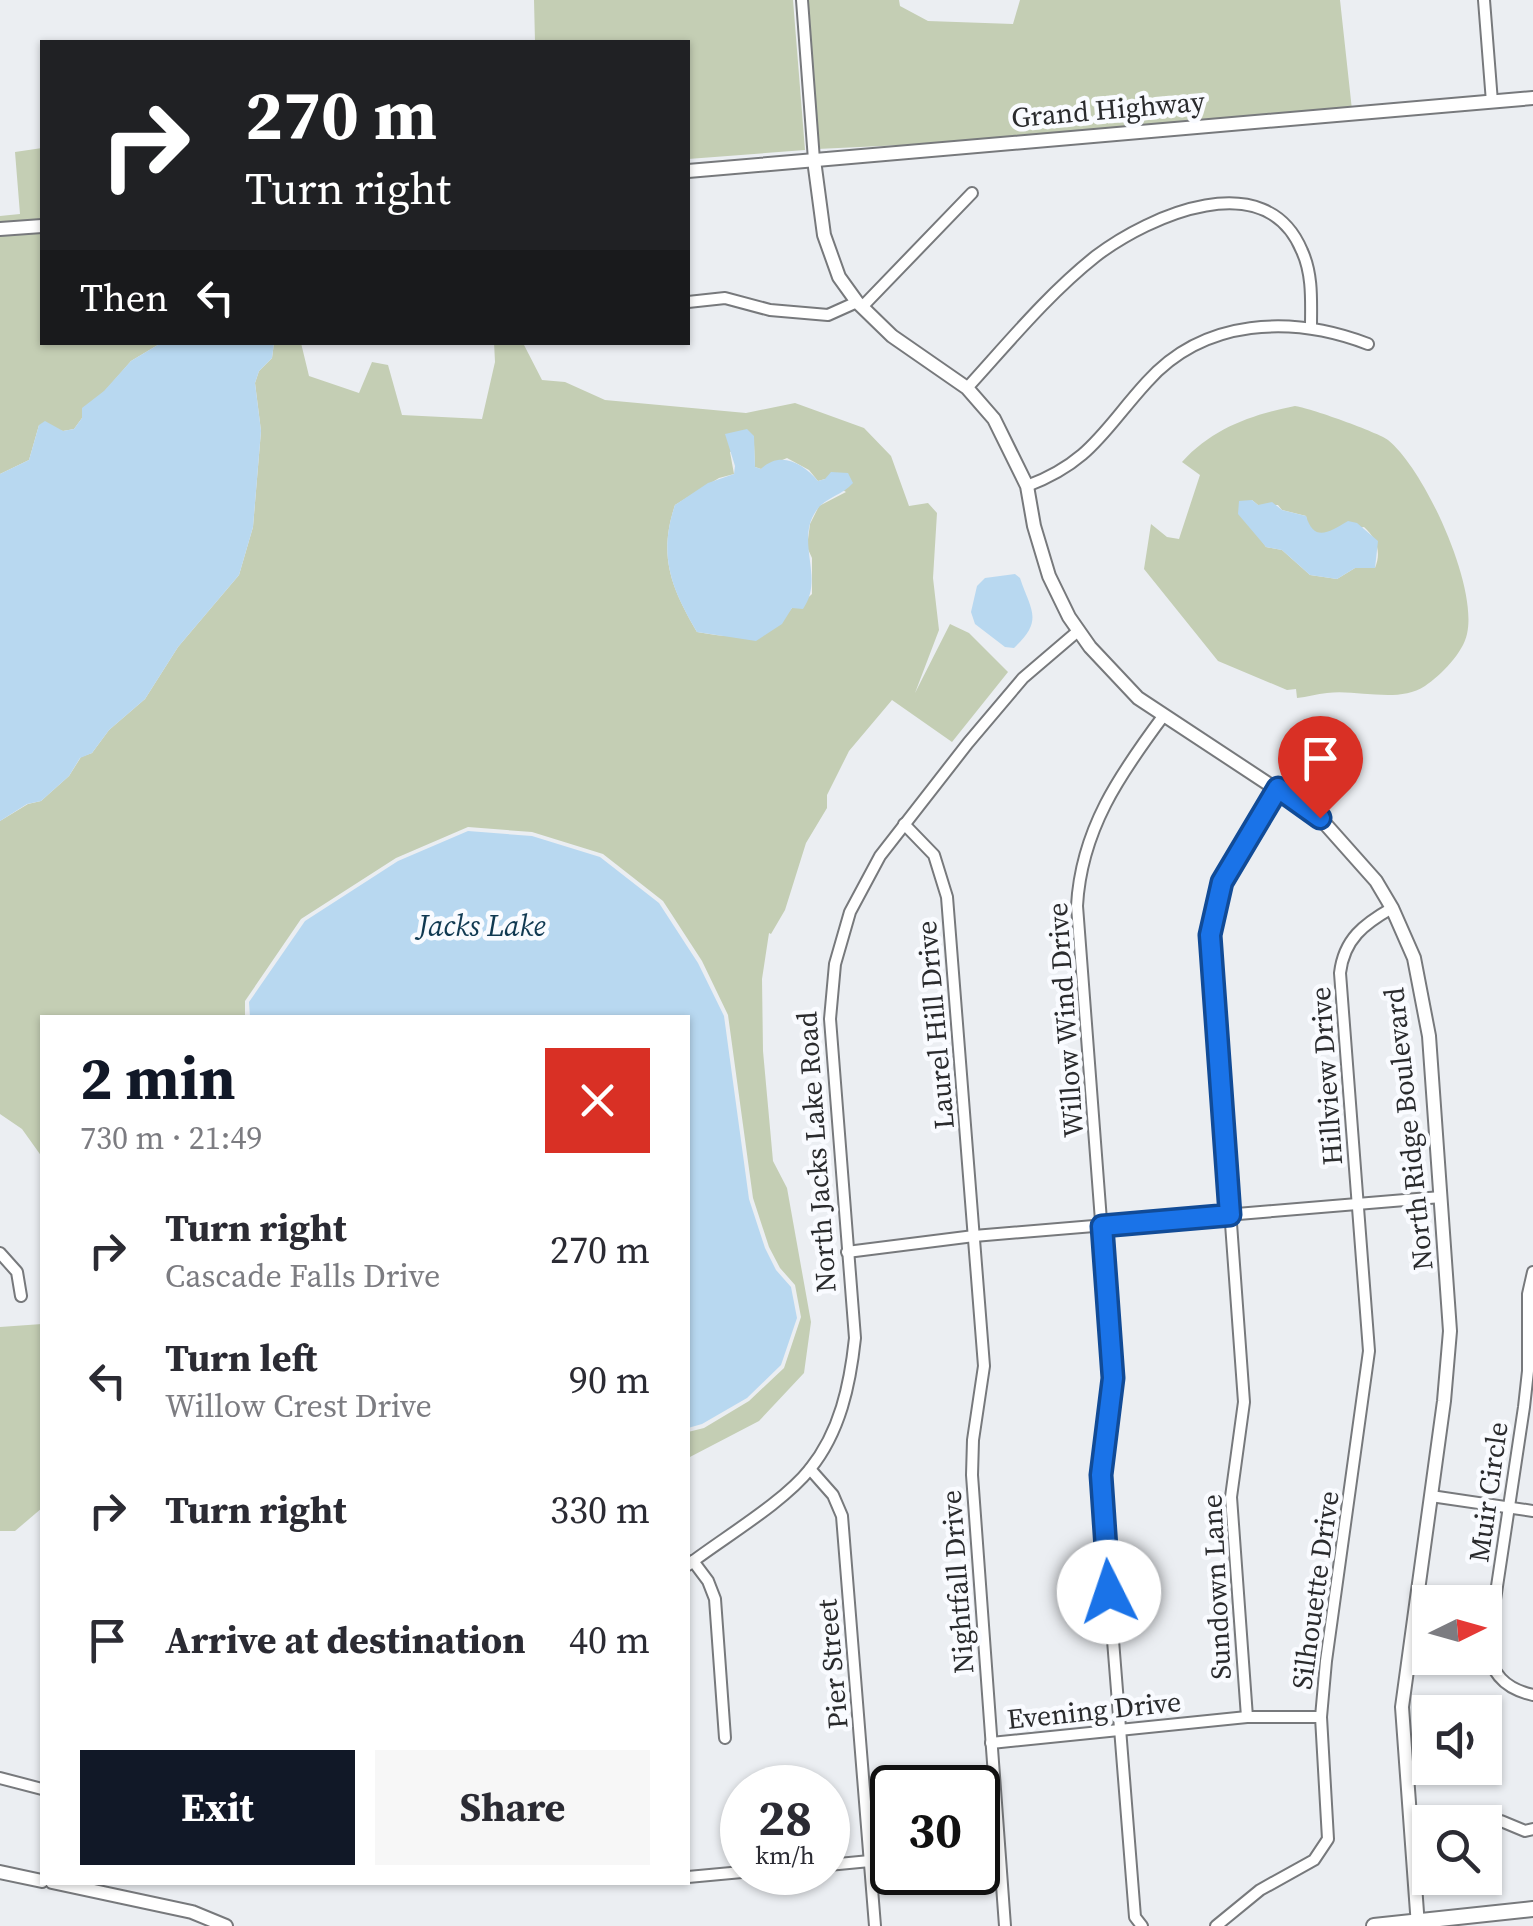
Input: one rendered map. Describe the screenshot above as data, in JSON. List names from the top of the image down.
{
  "streets": {
    "street": [
      "Grand Highway",
      "Willow Wind Drive",
      "Laurel Hill Drive",
      "Hillview Drive",
      "North Ridge Boulevard",
      "North Jacks Lake Road",
      "Muir Circle",
      "Nightfall Drive",
      "Sundown Lane",
      "Silhouette Drive",
      "Pier Street",
      "Evening Drive"
    ]
  },
  "crossings": [
    ["Willow Wind Drive", "North Ridge Boulevard"],
    ["Willow Wind Drive", "Evening Drive"],
    ["Laurel Hill Drive", "North Jacks Lake Road"],
    ["Laurel Hill Drive", "Nightfall Drive"],
    ["Hillview Drive", "North Ridge Boulevard"],
    ["Hillview Drive", "Silhouette Drive"],
    ["North Ridge Boulevard", "North Jacks Lake Road"],
    ["North Ridge Boulevard", "Sundown Lane"],
    ["North Jacks Lake Road", "Pier Street"],
    ["Nightfall Drive", "Evening Drive"],
    ["Sundown Lane", "Evening Drive"],
    ["Silhouette Drive", "Evening Drive"]
  ],
  "water": ["Jacks Lake"],
  "north": "right",
  "page": {
    "turn": ["270 m", "Turn right"],
    "then": "Then",
    "heading": ["2 min", "730 m · 21:49"],
    "list": [
      {
        "name": "Turn right",
        "note": "Cascade Falls Drive",
        "value": "270 m"
      },
      {
        "name": "Turn left",
        "note": "Willow Crest Drive",
        "value": "90 m"
      },
      {
        "name": "Turn right",
        "value": "330 m"
      },
      {
        "name": "Arrive at destination",
        "value": "40 m"
      }
    ],
    "buttons": ["Exit", "Share"],
    "speed": "28 km/h",
    "limit": "30"
  }
}
